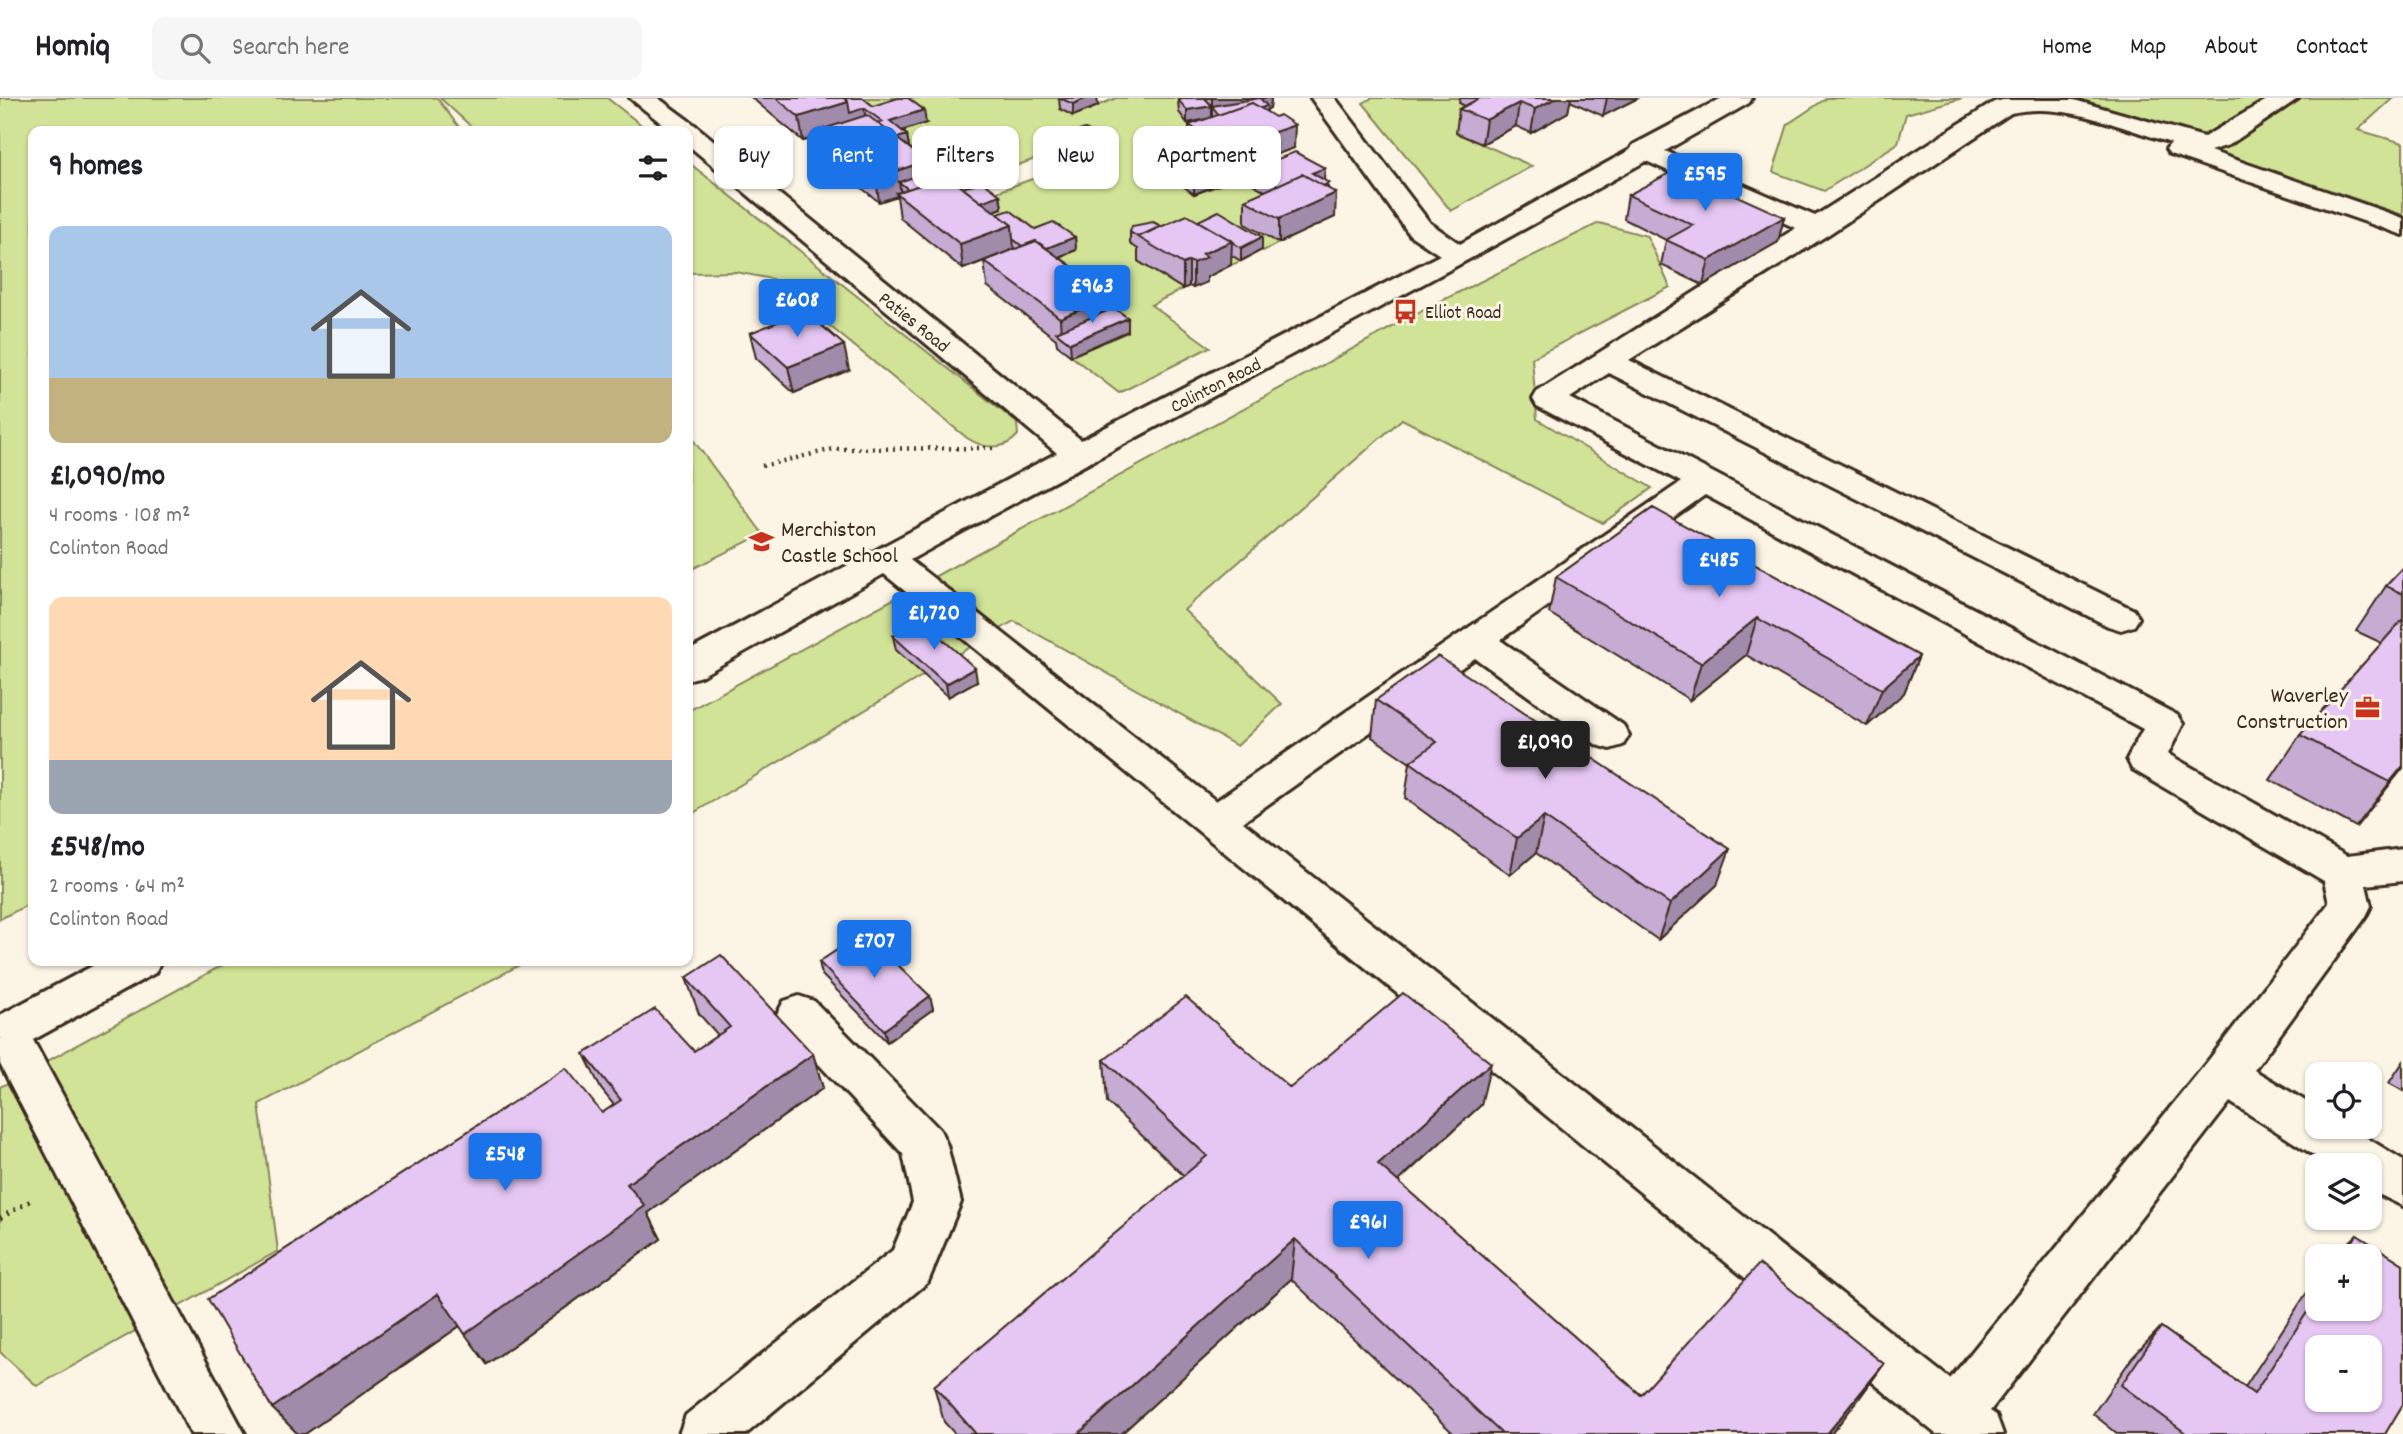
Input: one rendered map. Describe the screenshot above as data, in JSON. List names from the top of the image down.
{
  "streets": {
    "street": ["Paties Road", "Colinton Road"]
  },
  "crossings": [
    ["Paties Road", "Colinton Road"]
  ],
  "places": {
    "bus stop": ["Elliot Road"],
    "school or university": ["Merchiston Castle School"],
    "office": ["Waverley Construction"]
  },
  "page": {
    "header": "Homiq",
    "search": "Search here",
    "nav": [
      "Home",
      "Map",
      "About",
      "Contact"
    ],
    "chip": [
      "Buy",
      "Rent",
      "Filters",
      "New",
      "Apartment"
    ],
    "heading": "9 homes",
    "price": [
      "£595",
      "£963",
      "£608",
      "£485",
      "£1,720",
      "£1,090",
      "£707",
      "£548",
      "£961"
    ],
    "list": [
      {
        "name": "£1,090/mo",
        "note": "4 rooms · 108 m² · Colinton Road"
      },
      {
        "name": "£548/mo",
        "note": "2 rooms · 64 m² · Colinton Road"
      }
    ],
    "map_buttons": ["+", "−"]
  }
}
